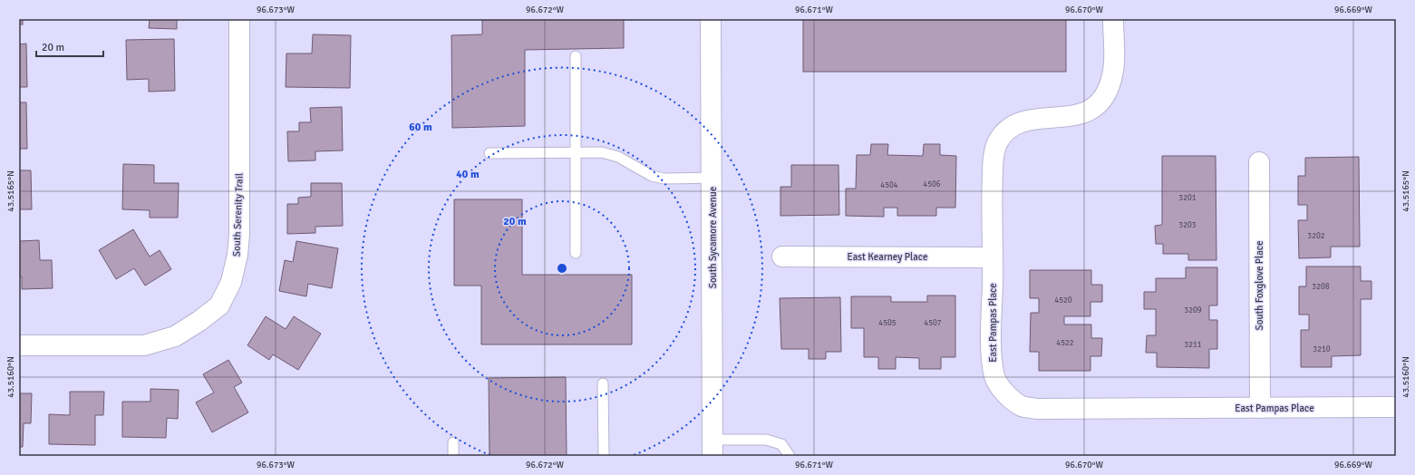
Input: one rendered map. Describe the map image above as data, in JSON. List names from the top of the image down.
{
  "streets": {
    "street": [
      "South Serenity Trail",
      "South Sycamore Avenue",
      "East Kearney Place",
      "South Foxglove Place",
      "East Pampas Place"
    ]
  },
  "crossings": [
    ["East Kearney Place", "East Pampas Place"],
    ["South Foxglove Place", "East Pampas Place"]
  ],
  "house_numbers": [
    "4506",
    "4504",
    "3201",
    "3203",
    "3202",
    "3208",
    "4520",
    "3209",
    "4505",
    "4507",
    "4522",
    "3211",
    "3210"
  ],
  "scale_bar": "20 m",
  "coordinates": [
    "96.673°W",
    "96.672°W",
    "96.671°W",
    "96.670°W",
    "96.669°W",
    "43.5165°N",
    "43.5160°N"
  ],
  "rings": ["60 m", "40 m", "20 m"]
}
